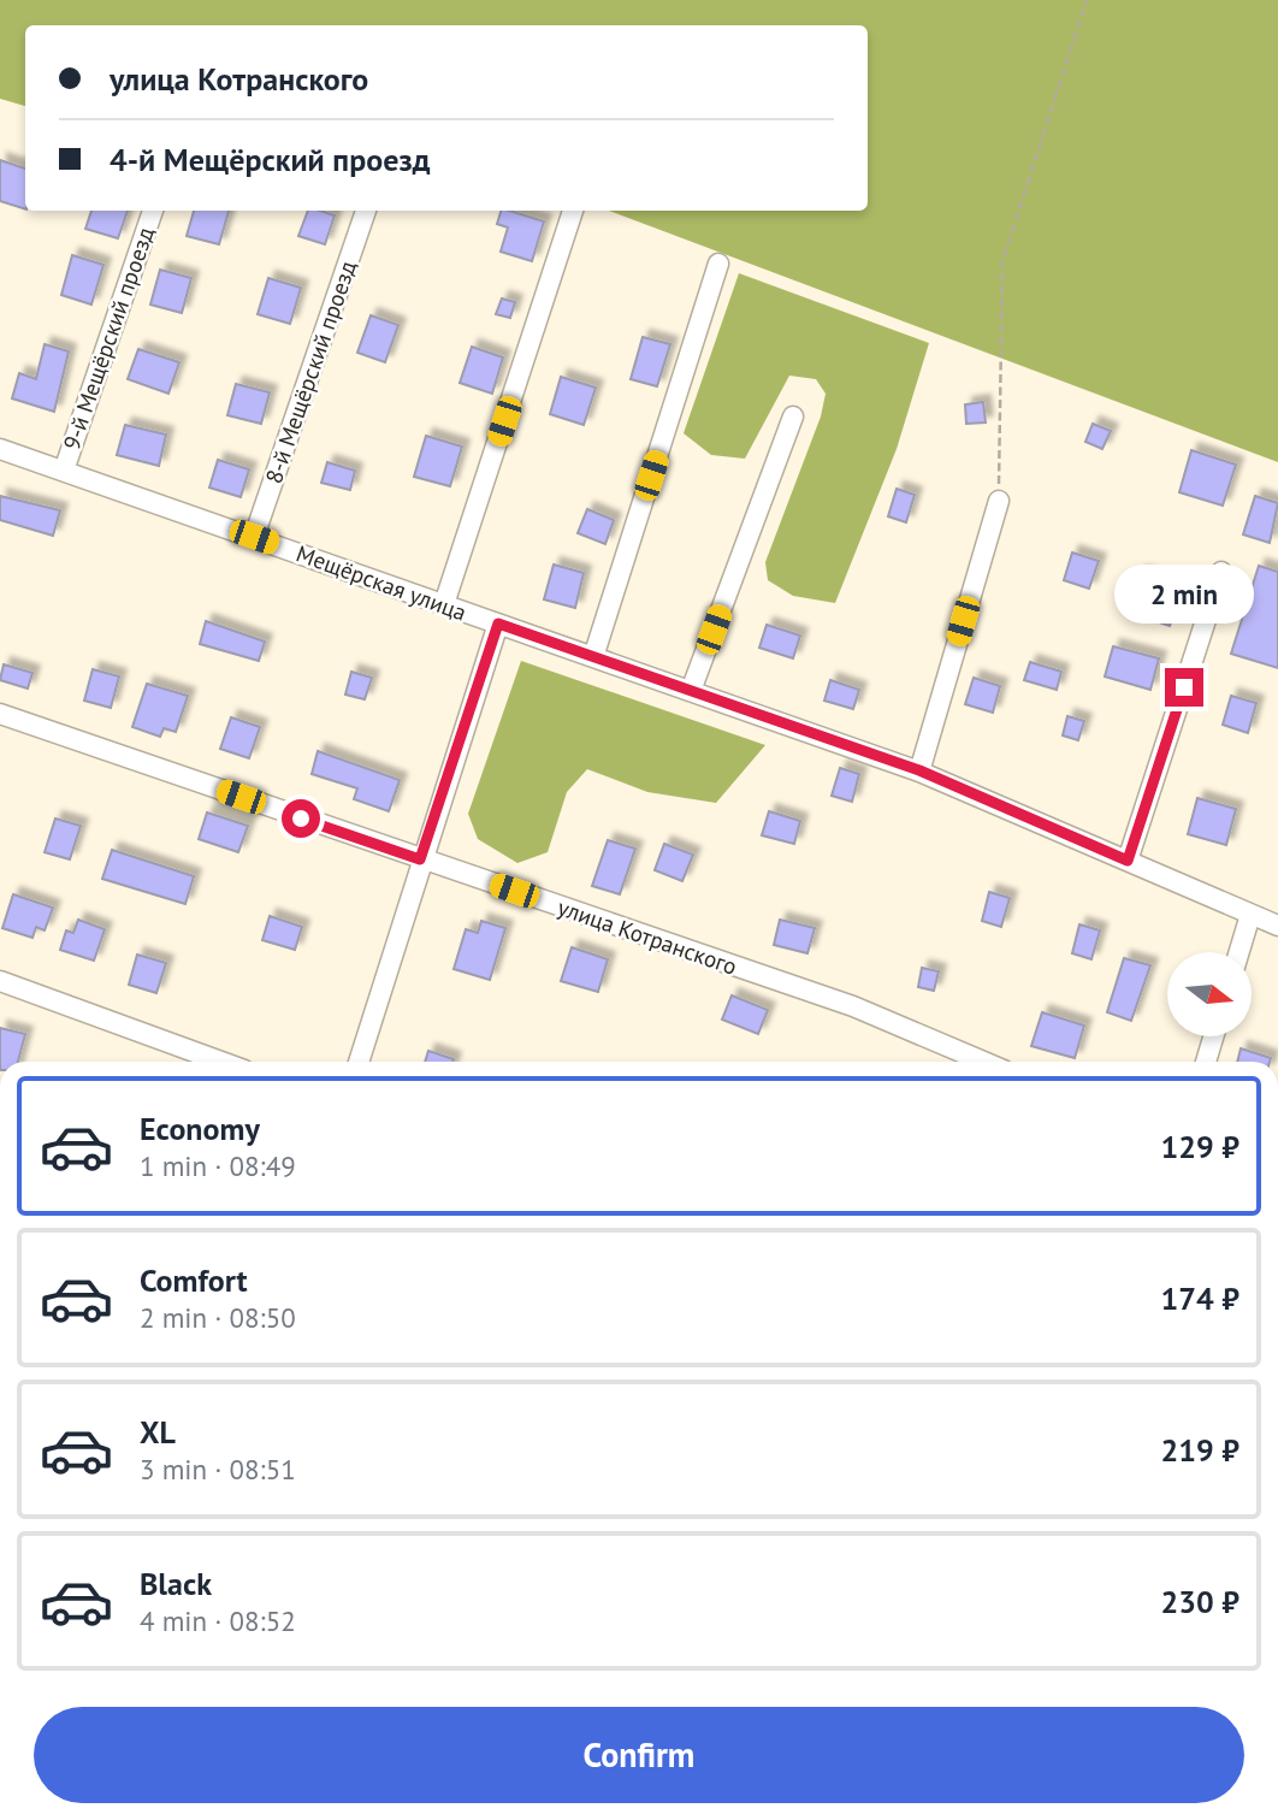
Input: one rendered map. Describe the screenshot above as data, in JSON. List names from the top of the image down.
{
  "streets": {
    "street": [
      "9-й Мещёрский проезд",
      "8-й Мещёрский проезд",
      "Мещёрская улица",
      "улица Котранского"
    ]
  },
  "crossings": [
    ["9-й Мещёрский проезд", "Мещёрская улица"],
    ["8-й Мещёрский проезд", "Мещёрская улица"]
  ],
  "north": "right",
  "page": {
    "banner": ["улица Котранского", "4-й Мещёрский проезд"],
    "bubble": "2 min",
    "list": [
      {
        "name": "Economy",
        "note": "1 min · 08:49",
        "value": "129 ₽"
      },
      {
        "name": "Comfort",
        "note": "2 min · 08:50",
        "value": "174 ₽"
      },
      {
        "name": "XL",
        "note": "3 min · 08:51",
        "value": "219 ₽"
      },
      {
        "name": "Black",
        "note": "4 min · 08:52",
        "value": "230 ₽"
      }
    ],
    "buttons": "Confirm"
  }
}
